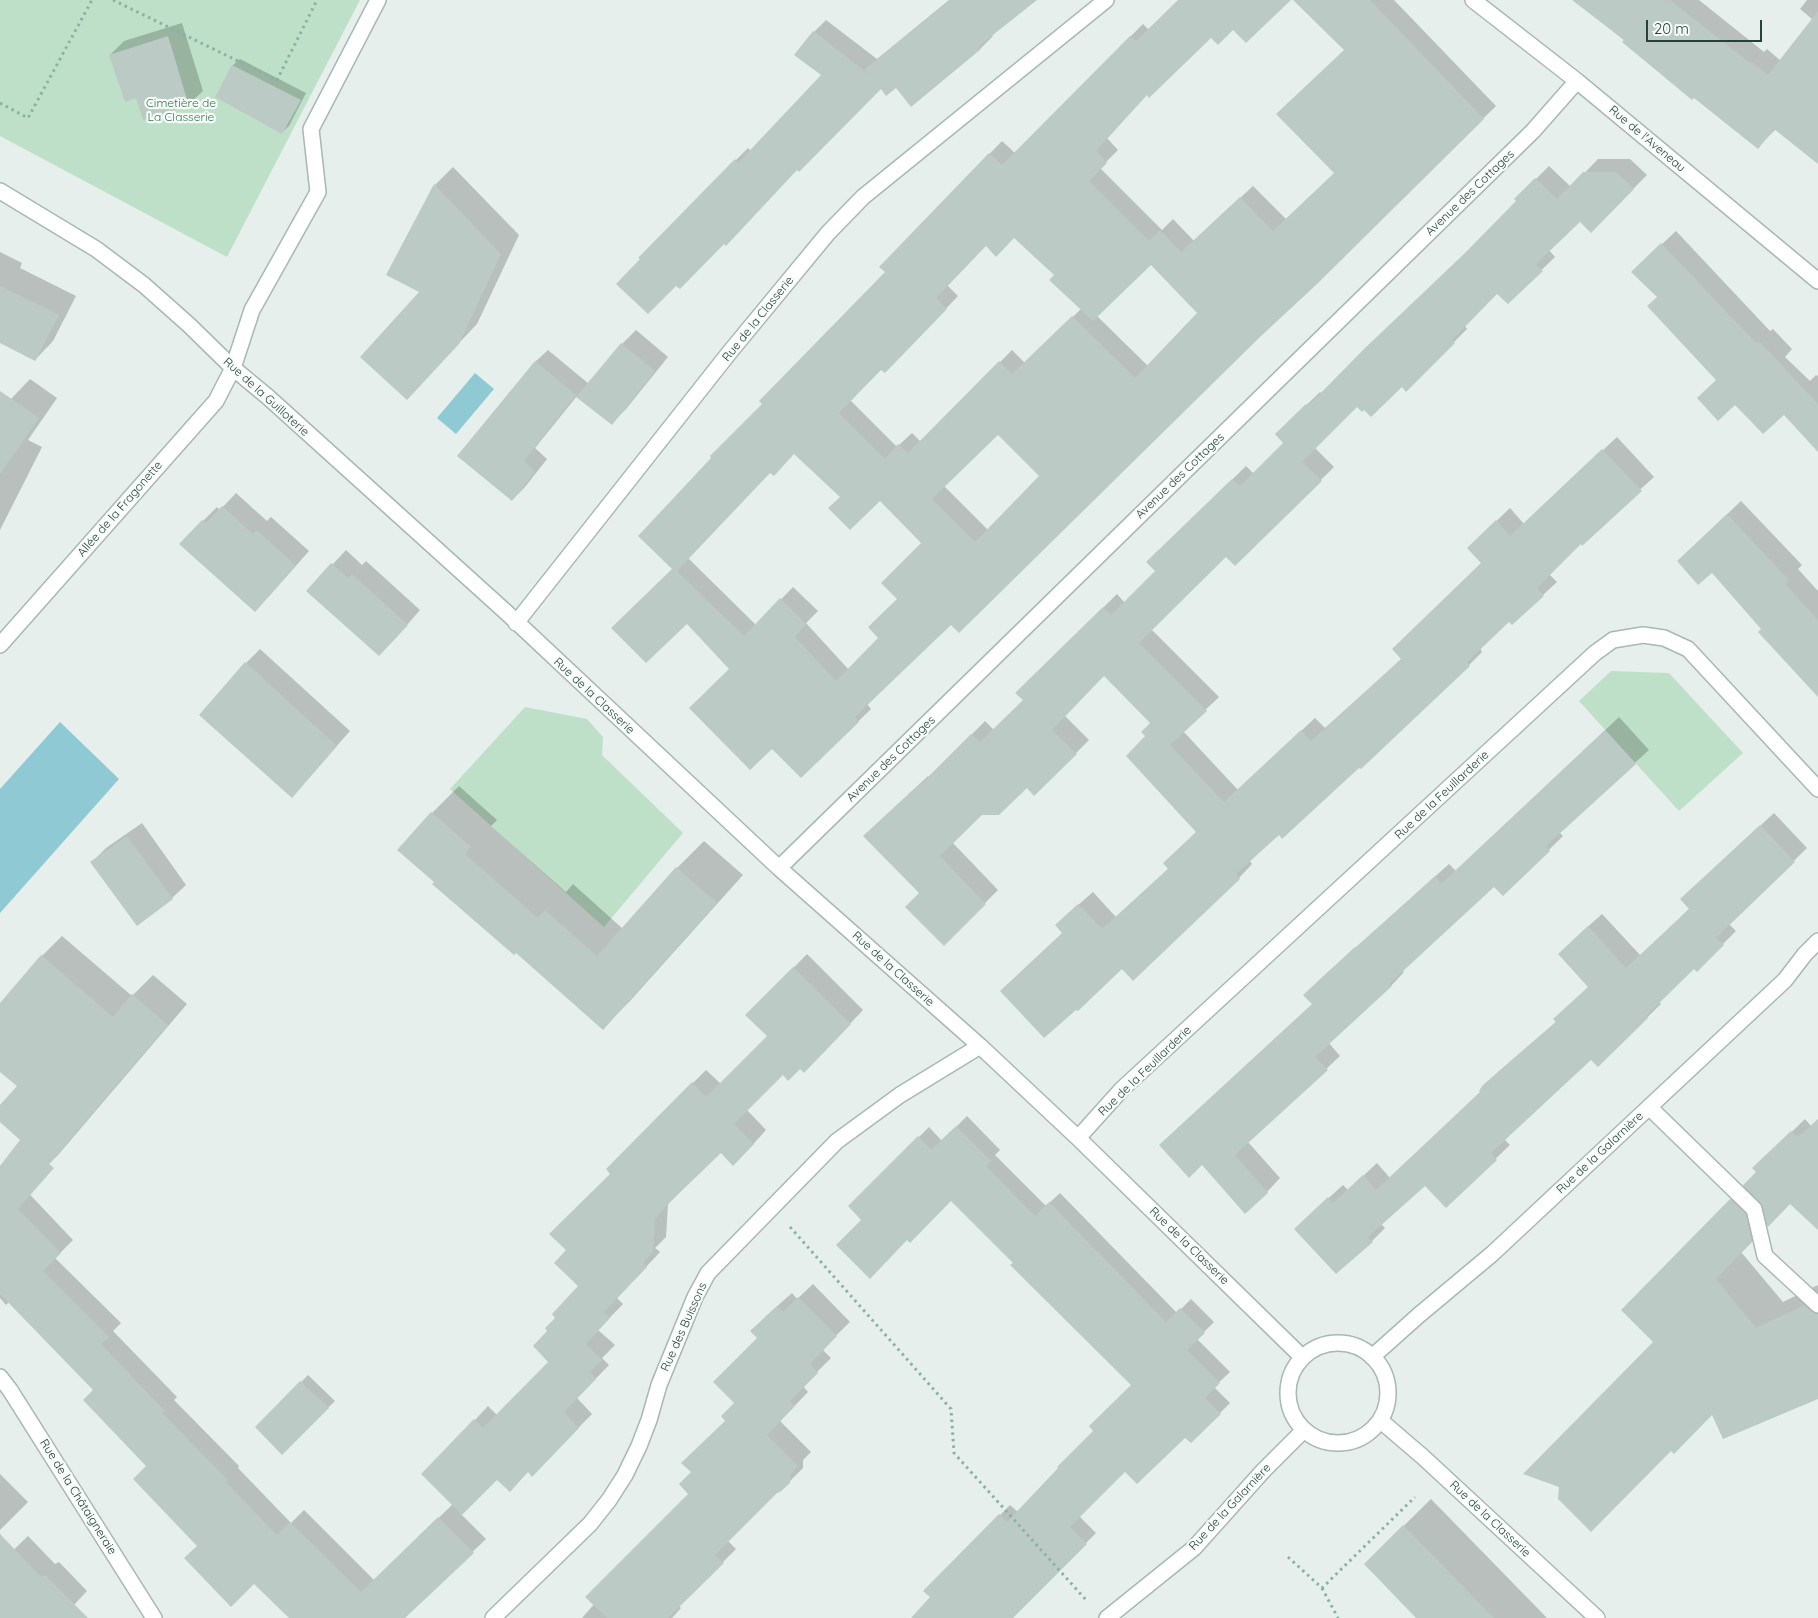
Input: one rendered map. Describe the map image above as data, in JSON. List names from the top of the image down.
{
  "streets": {
    "street": [
      "Rue de l'Aveneau",
      "Avenue des Cottages",
      "Rue de la Classerie",
      "Rue de la Guilloterie",
      "Allée de la Fragonette",
      "Rue de la Feuillarderie",
      "Rue de la Galarnière",
      "Rue des Buissons",
      "Rue de la Châtaigneraie"
    ]
  },
  "crossings": [
    ["Rue de l'Aveneau", "Avenue des Cottages"],
    ["Avenue des Cottages", "Rue de la Classerie"],
    ["Rue de la Classerie", "Rue de la Guilloterie"],
    ["Rue de la Classerie", "Rue de la Feuillarderie"],
    ["Rue de la Classerie", "Rue de la Galarnière"],
    ["Rue de la Classerie", "Rue des Buissons"],
    ["Rue de la Guilloterie", "Allée de la Fragonette"]
  ],
  "parks": ["Cimetière de La Classerie"],
  "scale_bar": "20 m"
}
